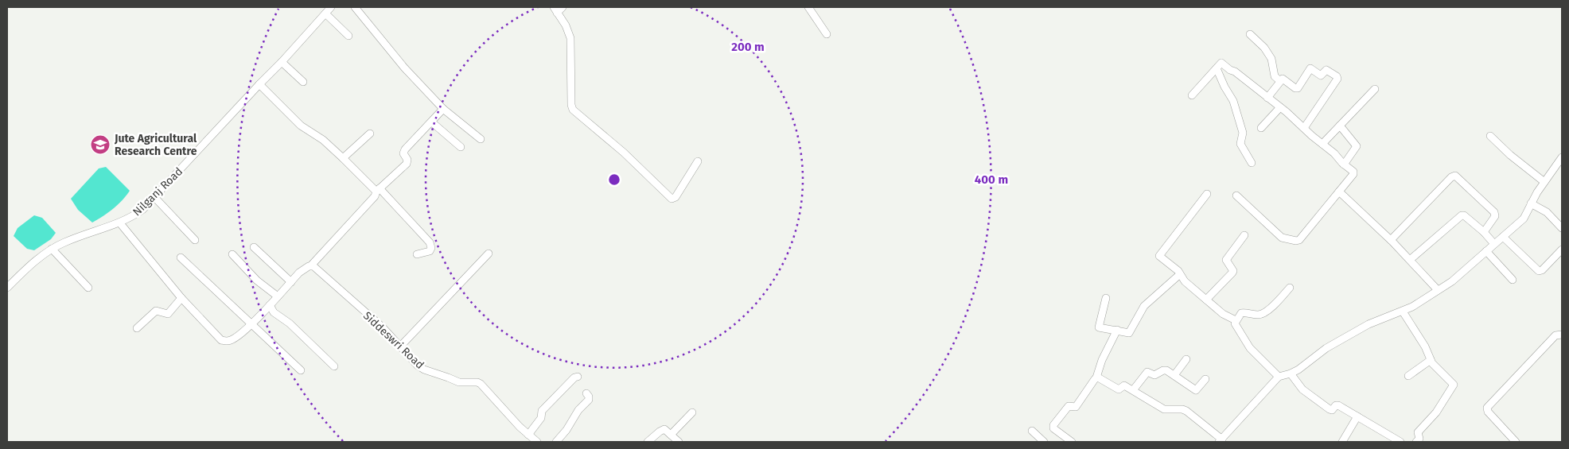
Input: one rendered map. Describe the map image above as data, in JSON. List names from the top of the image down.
{
  "streets": {
    "street": ["Nilganj Road", "Siddeswri Road"]
  },
  "places": {
    "school or university": ["Jute Agricultural Research Centre"]
  },
  "rings": ["200 m", "400 m"]
}
